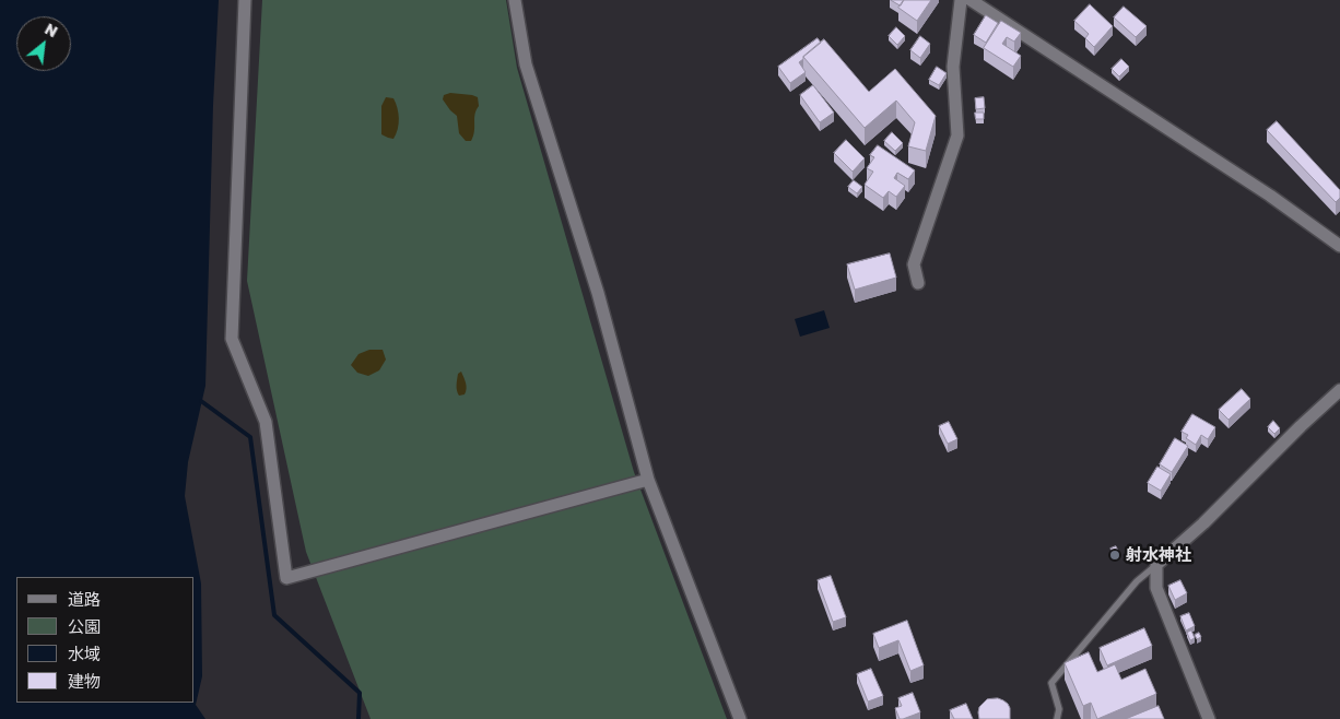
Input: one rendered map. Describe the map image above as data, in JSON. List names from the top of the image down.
{
  "places": ["射水神社"],
  "legend": [
    "道路",
    "公園",
    "水域",
    "建物"
  ],
  "north": "top right"
}
